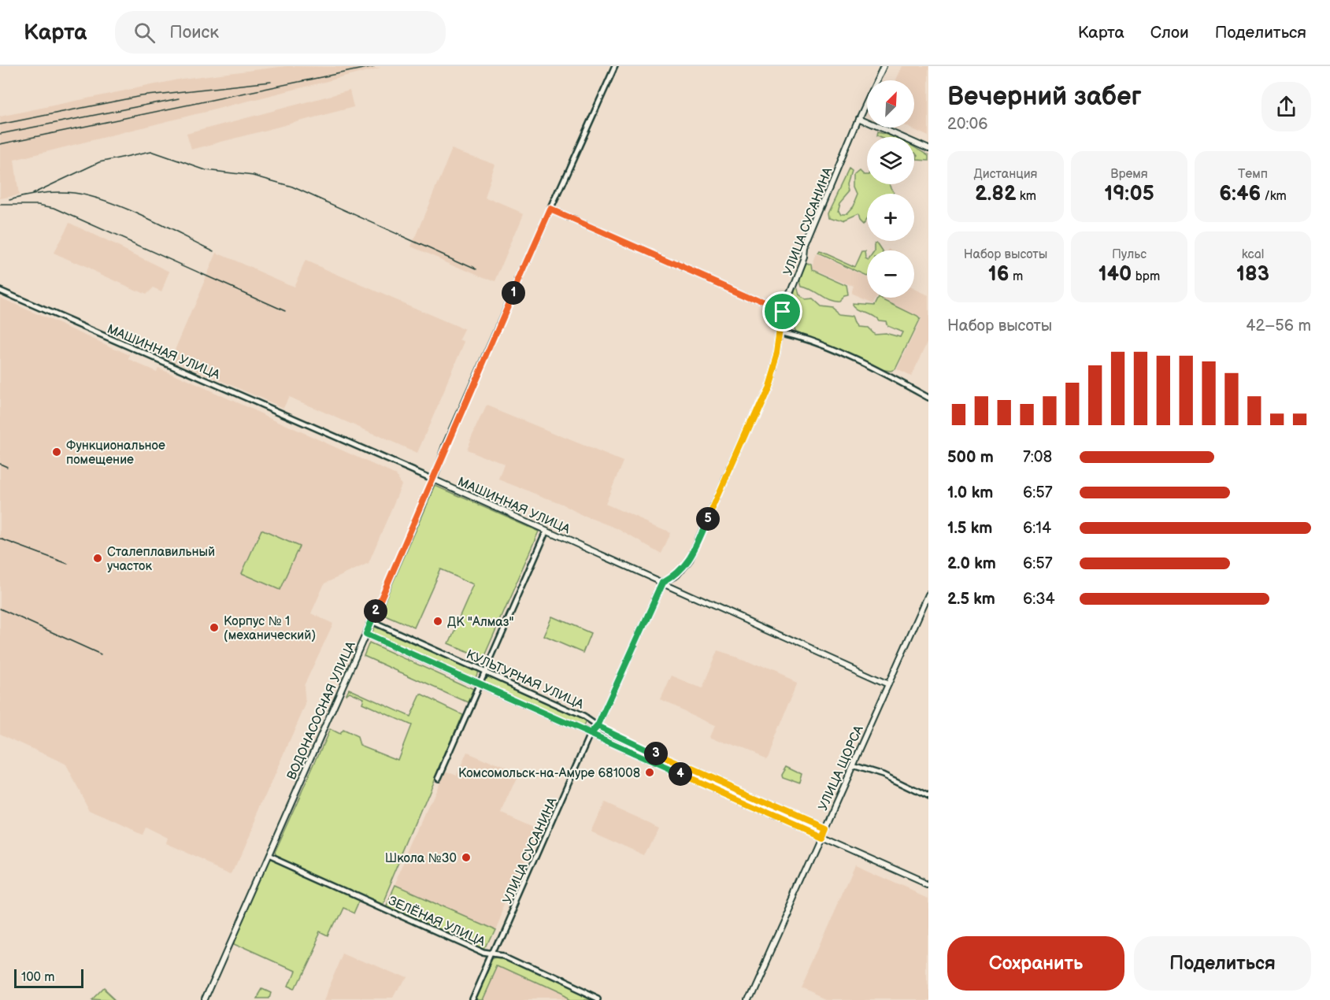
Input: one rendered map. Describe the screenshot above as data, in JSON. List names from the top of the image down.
{
  "streets": {
    "street": [
      "УЛИЦА СУСАНИНА",
      "МАШИННАЯ УЛИЦА",
      "КУЛЬТУРНАЯ УЛИЦА",
      "ВОДОНАСОСНАЯ УЛИЦА",
      "УЛИЦА ЩОРСА",
      "ЗЕЛЁНАЯ УЛИЦА"
    ]
  },
  "crossings": [
    ["УЛИЦА СУСАНИНА", "МАШИННАЯ УЛИЦА"],
    ["УЛИЦА СУСАНИНА", "КУЛЬТУРНАЯ УЛИЦА"],
    ["УЛИЦА СУСАНИНА", "ЗЕЛЁНАЯ УЛИЦА"],
    ["МАШИННАЯ УЛИЦА", "ВОДОНАСОСНАЯ УЛИЦА"],
    ["МАШИННАЯ УЛИЦА", "УЛИЦА ЩОРСА"],
    ["КУЛЬТУРНАЯ УЛИЦА", "ВОДОНАСОСНАЯ УЛИЦА"],
    ["КУЛЬТУРНАЯ УЛИЦА", "УЛИЦА ЩОРСА"],
    ["ВОДОНАСОСНАЯ УЛИЦА", "ЗЕЛЁНАЯ УЛИЦА"]
  ],
  "places": [
    "Функциональное помещение",
    "Сталеплавильный участок",
    "ДК \"Алмаз\"",
    "Корпус № 1 (механический)",
    "Комсомольск-на-Амуре 681008",
    "Школа №30"
  ],
  "scale_bar": "100 m",
  "north": "top right",
  "page": {
    "header": "Карта",
    "search": "Поиск",
    "nav": ["Карта", "Слои", "Поделиться"],
    "heading": ["Вечерний забег", "20:06"],
    "map_buttons": ["+", "−"],
    "stats": [
      ["Дистанция", "2.82 km"],
      ["Время", "19:05"],
      ["Темп", "6:46 /km"],
      ["Набор высоты", "16 m"],
      ["Пульс", "140 bpm"],
      ["kcal", "183"]
    ],
    "pins": [
      "1",
      "5",
      "2",
      "3",
      "4"
    ],
    "chart": ["Набор высоты", "42–56 m"],
    "list": [
      {
        "name": "500 m",
        "note": "7:08"
      },
      {
        "name": "1.0 km",
        "note": "6:57"
      },
      {
        "name": "1.5 km",
        "note": "6:14"
      },
      {
        "name": "2.0 km",
        "note": "6:57"
      },
      {
        "name": "2.5 km",
        "note": "6:34"
      }
    ],
    "buttons": ["Сохранить", "Поделиться"],
    "scale": "100 m"
  }
}
